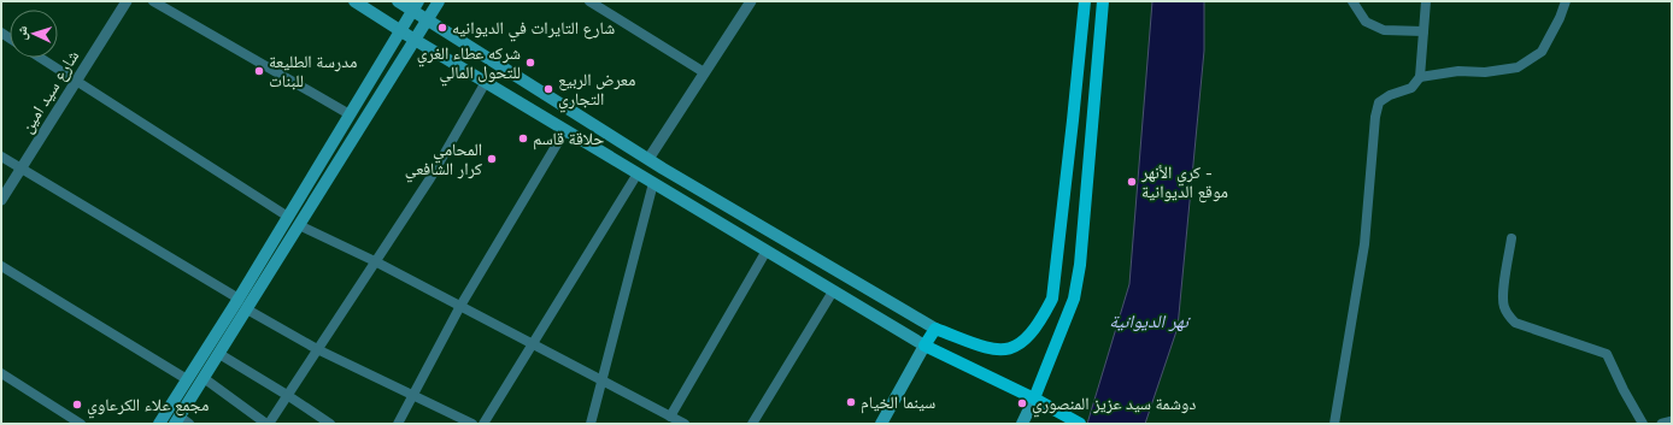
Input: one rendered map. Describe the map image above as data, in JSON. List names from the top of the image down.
{
  "streets": {
    "street": ["شارع سيد امين"]
  },
  "water": ["نهر الديوانية"],
  "places": [
    "شارع التايرات في الديوانيه",
    "شركه عطاء الغري للتحول المالي",
    "مدرسة الطليعة للبنات",
    "معرض الربيع التجاري",
    "حلاقة قاسم",
    "المحامي كرار الشافعي",
    "كري الأنهر - موقع الديوانية",
    "سينما الخيام",
    "دوشمة سيد عزيز المنصوري",
    "مجمع علاء الكرعاوي"
  ],
  "north": "left"
}
